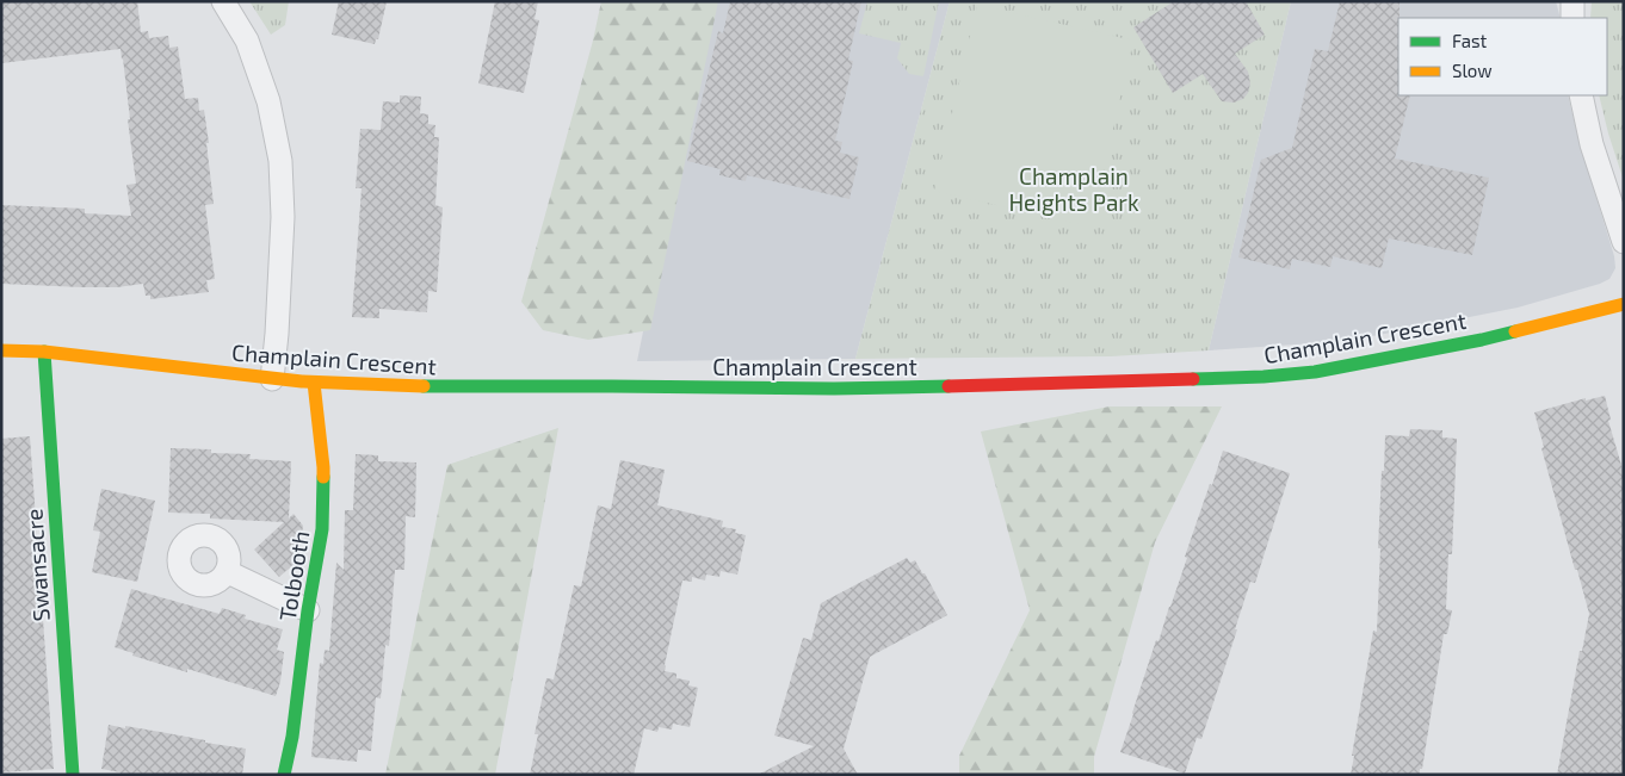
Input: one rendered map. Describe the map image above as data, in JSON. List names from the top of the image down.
{
  "streets": {
    "street": ["Champlain Crescent", "Swansacre", "Tolbooth"]
  },
  "crossings": [
    ["Champlain Crescent", "Swansacre"],
    ["Champlain Crescent", "Tolbooth"]
  ],
  "parks": ["Champlain Heights Park"],
  "legend": ["Fast", "Slow"]
}
